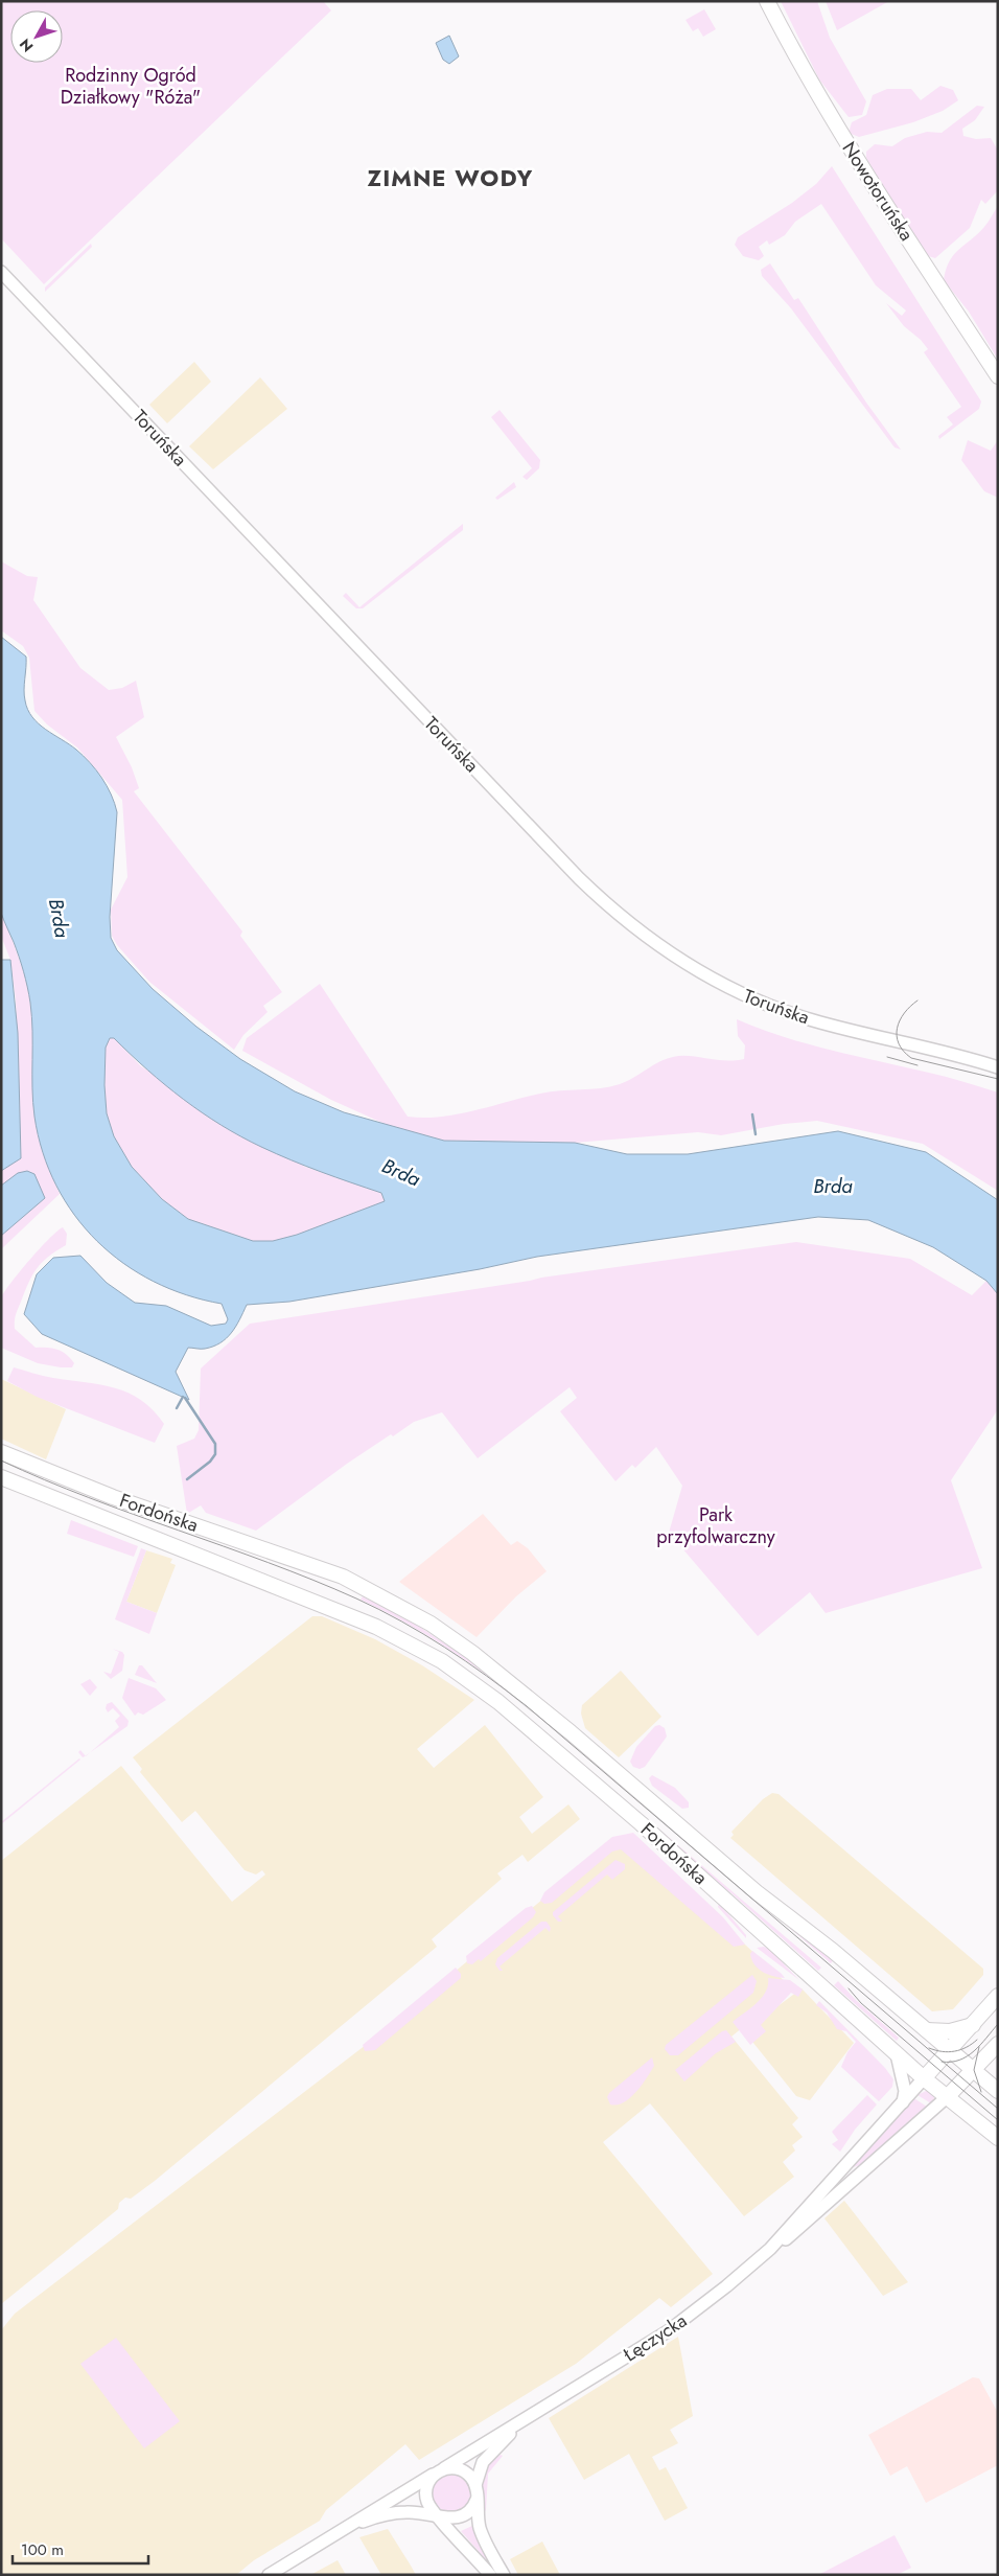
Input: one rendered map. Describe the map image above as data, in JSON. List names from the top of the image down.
{
  "streets": {
    "main road": ["Nowotoruńska", "Fordońska"],
    "street": ["Toruńska", "Łęczycka"]
  },
  "crossings": [
    ["Fordońska", "Łęczycka"]
  ],
  "districts": ["ZIMNE WODY"],
  "water": ["Brda"],
  "parks": ["Rodzinny Ogród Działkowy \"Róża\"", "Park przyfolwarczny"],
  "scale_bar": "100 m",
  "north": "bottom left"
}
